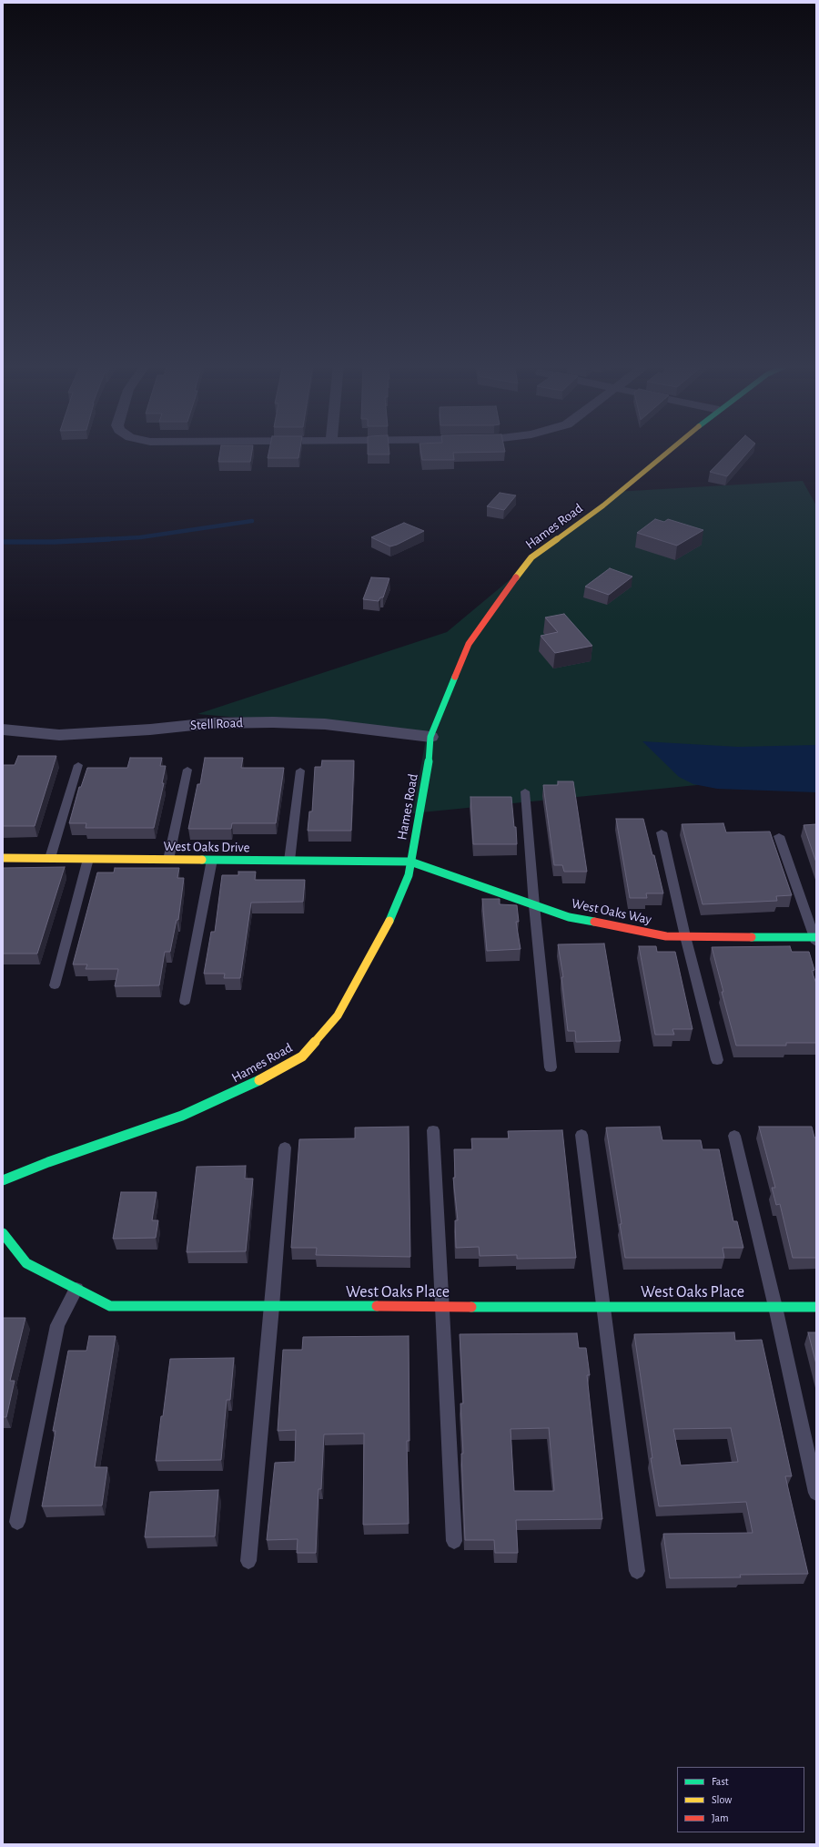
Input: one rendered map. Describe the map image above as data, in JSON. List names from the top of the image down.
{
  "streets": {
    "street": [
      "Hames Road",
      "Stell Road",
      "West Oaks Drive",
      "West Oaks Way",
      "West Oaks Place"
    ]
  },
  "crossings": [
    ["Hames Road", "Stell Road"],
    ["Hames Road", "West Oaks Drive"],
    ["Hames Road", "West Oaks Way"],
    ["West Oaks Drive", "West Oaks Way"]
  ],
  "legend": ["Fast", "Slow", "Jam"]
}
